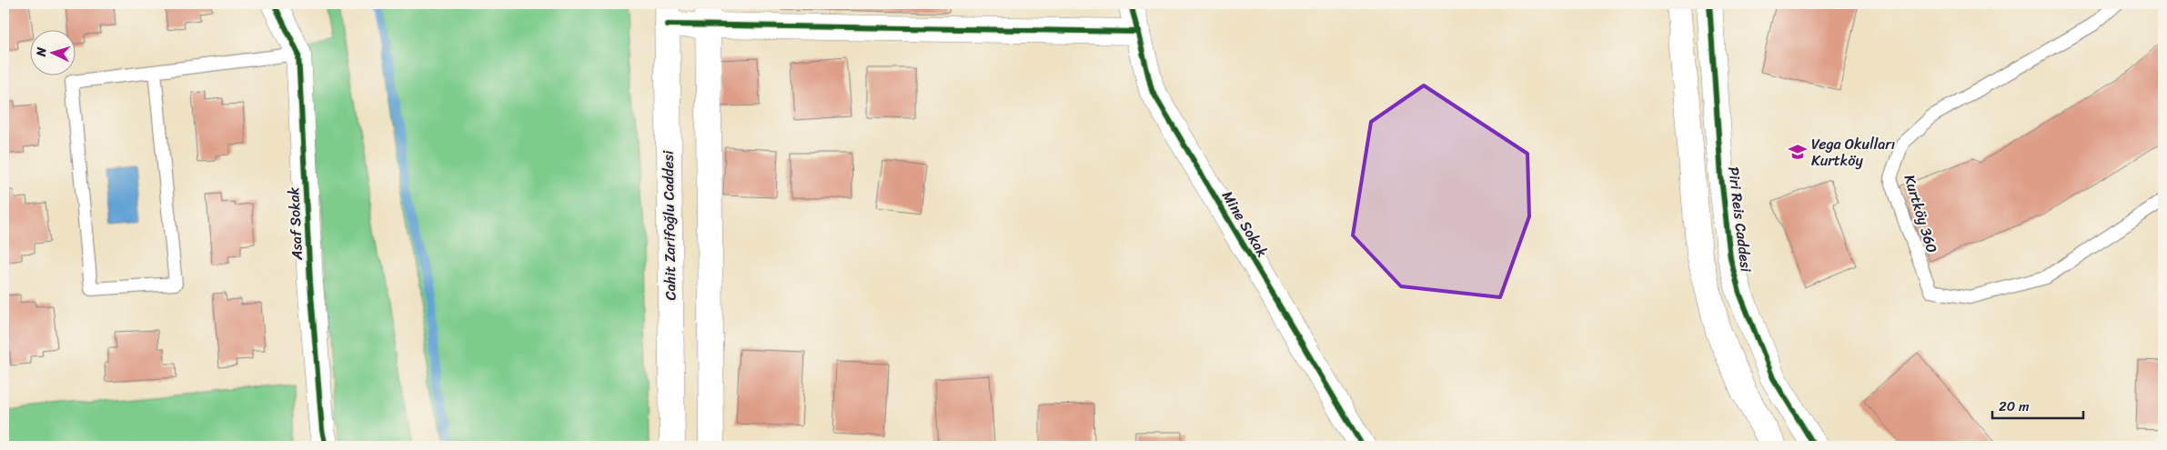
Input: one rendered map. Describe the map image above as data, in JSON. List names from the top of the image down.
{
  "streets": {
    "street": [
      "Piri Reis Caddesi",
      "Asaf Sokak",
      "Mine Sokak",
      "Cahit Zarifoğlu Caddesi"
    ],
    "lane": ["Kurtköy 360"]
  },
  "places": {
    "school or university": ["Vega Okulları Kurtköy"]
  },
  "scale_bar": "20 m",
  "north": "left"
}
